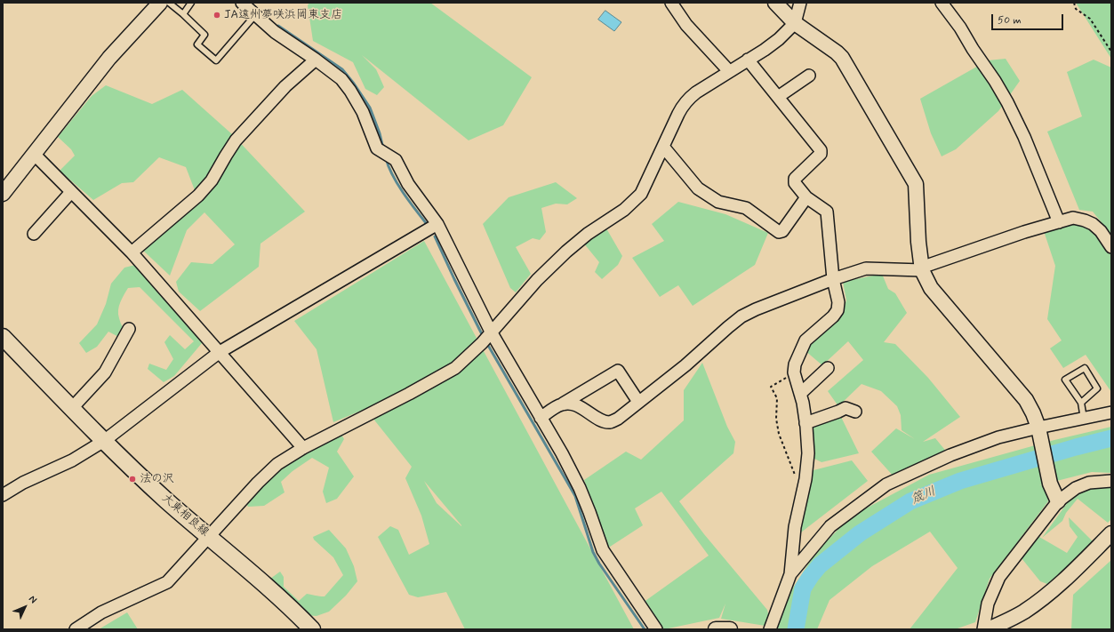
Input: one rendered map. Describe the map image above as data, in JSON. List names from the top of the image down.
{
  "streets": {
    "main road": ["大東相良線"]
  },
  "water": ["筬川"],
  "places": ["JA遠州夢咲浜岡東支店", "法の沢"],
  "scale_bar": "50 m",
  "north": "top right"
}
